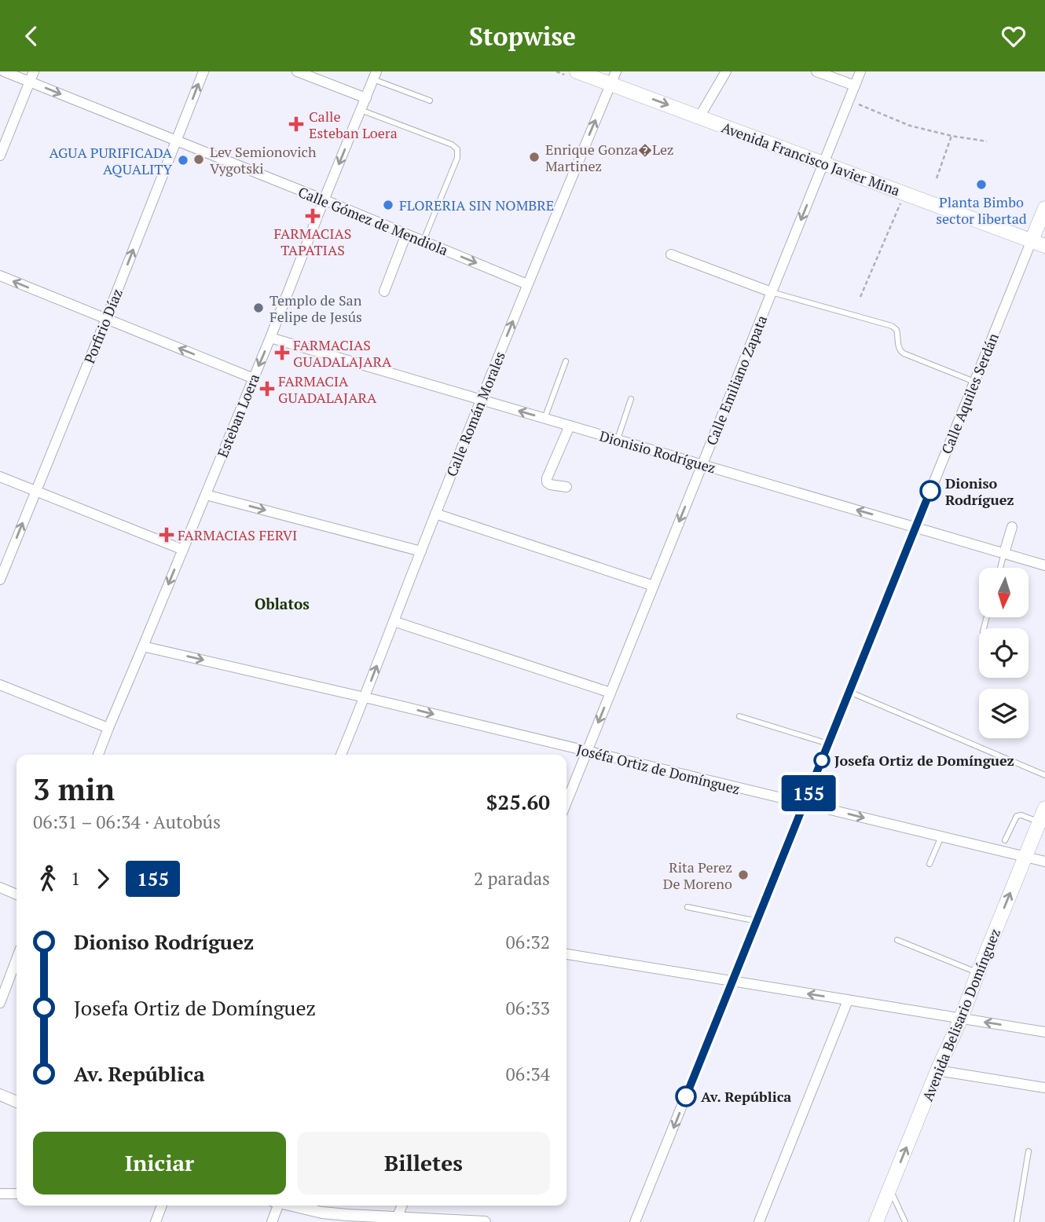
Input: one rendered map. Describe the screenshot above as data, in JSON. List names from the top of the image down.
{
  "streets": {
    "main road": ["Avenida Francisco Javier Mina", "Calle Aquiles Serdán", "Avenida Belisario Domínguez"],
    "street": [
      "Calle Gómez de Mendiola",
      "Porfirio Díaz",
      "Calle Emiliano Zapata",
      "Calle Román Morales",
      "Esteban Loera",
      "Dionisio Rodríguez",
      "Joséfa Ortiz de Domínguez"
    ]
  },
  "crossings": [
    ["Avenida Francisco Javier Mina", "Calle Emiliano Zapata"],
    ["Avenida Francisco Javier Mina", "Calle Aquiles Serdán"],
    ["Avenida Francisco Javier Mina", "Calle Román Morales"],
    ["Calle Gómez de Mendiola", "Porfirio Díaz"],
    ["Calle Gómez de Mendiola", "Calle Román Morales"],
    ["Calle Gómez de Mendiola", "Esteban Loera"],
    ["Calle Emiliano Zapata", "Dionisio Rodríguez"],
    ["Calle Emiliano Zapata", "Joséfa Ortiz de Domínguez"],
    ["Calle Aquiles Serdán", "Dionisio Rodríguez"],
    ["Calle Aquiles Serdán", "Joséfa Ortiz de Domínguez"],
    ["Calle Román Morales", "Dionisio Rodríguez"],
    ["Calle Román Morales", "Joséfa Ortiz de Domínguez"],
    ["Esteban Loera", "Dionisio Rodríguez"],
    ["Esteban Loera", "Joséfa Ortiz de Domínguez"],
    ["Joséfa Ortiz de Domínguez", "Avenida Belisario Domínguez"]
  ],
  "one_way": [
    "Calle Gómez de Mendiola",
    "Porfirio Díaz",
    "Calle Emiliano Zapata",
    "Calle Román Morales",
    "Dionisio Rodríguez",
    "Avenida Belisario Domínguez"
  ],
  "districts": ["Oblatos"],
  "places": {
    "health": [
      "Calle Esteban Loera",
      "FARMACIAS TAPATIAS",
      "FARMACIAS GUADALAJARA",
      "FARMACIA GUADALAJARA",
      "FARMACIAS FERVI"
    ],
    "other": [
      "Enrique Gonza�Lez Martinez",
      "Lev Semionovich Vygotski",
      "AGUA PURIFICADA AQUALITY",
      "Planta Bimbo sector libertad",
      "FLORERIA SIN NOMBRE",
      "Templo de San Felipe de Jesús",
      "Dioniso Rodríguez",
      "Josefa Ortiz de Domínguez",
      "Rita Perez De Moreno",
      "Av. República"
    ]
  },
  "lines": ["bus line 155"],
  "north": "bottom",
  "page": {
    "header": "Stopwise",
    "on_map": "155",
    "heading": ["3 min", "06:31 – 06:34 · Autobús", "$25.60"],
    "legs": ["1", "155", "2 paradas"],
    "list": [
      {
        "name": "Dioniso Rodríguez",
        "value": "06:32"
      },
      {
        "name": "Josefa Ortiz de Domínguez",
        "value": "06:33"
      },
      {
        "name": "Av. República",
        "value": "06:34"
      }
    ],
    "buttons": ["Iniciar", "Billetes"]
  }
}
